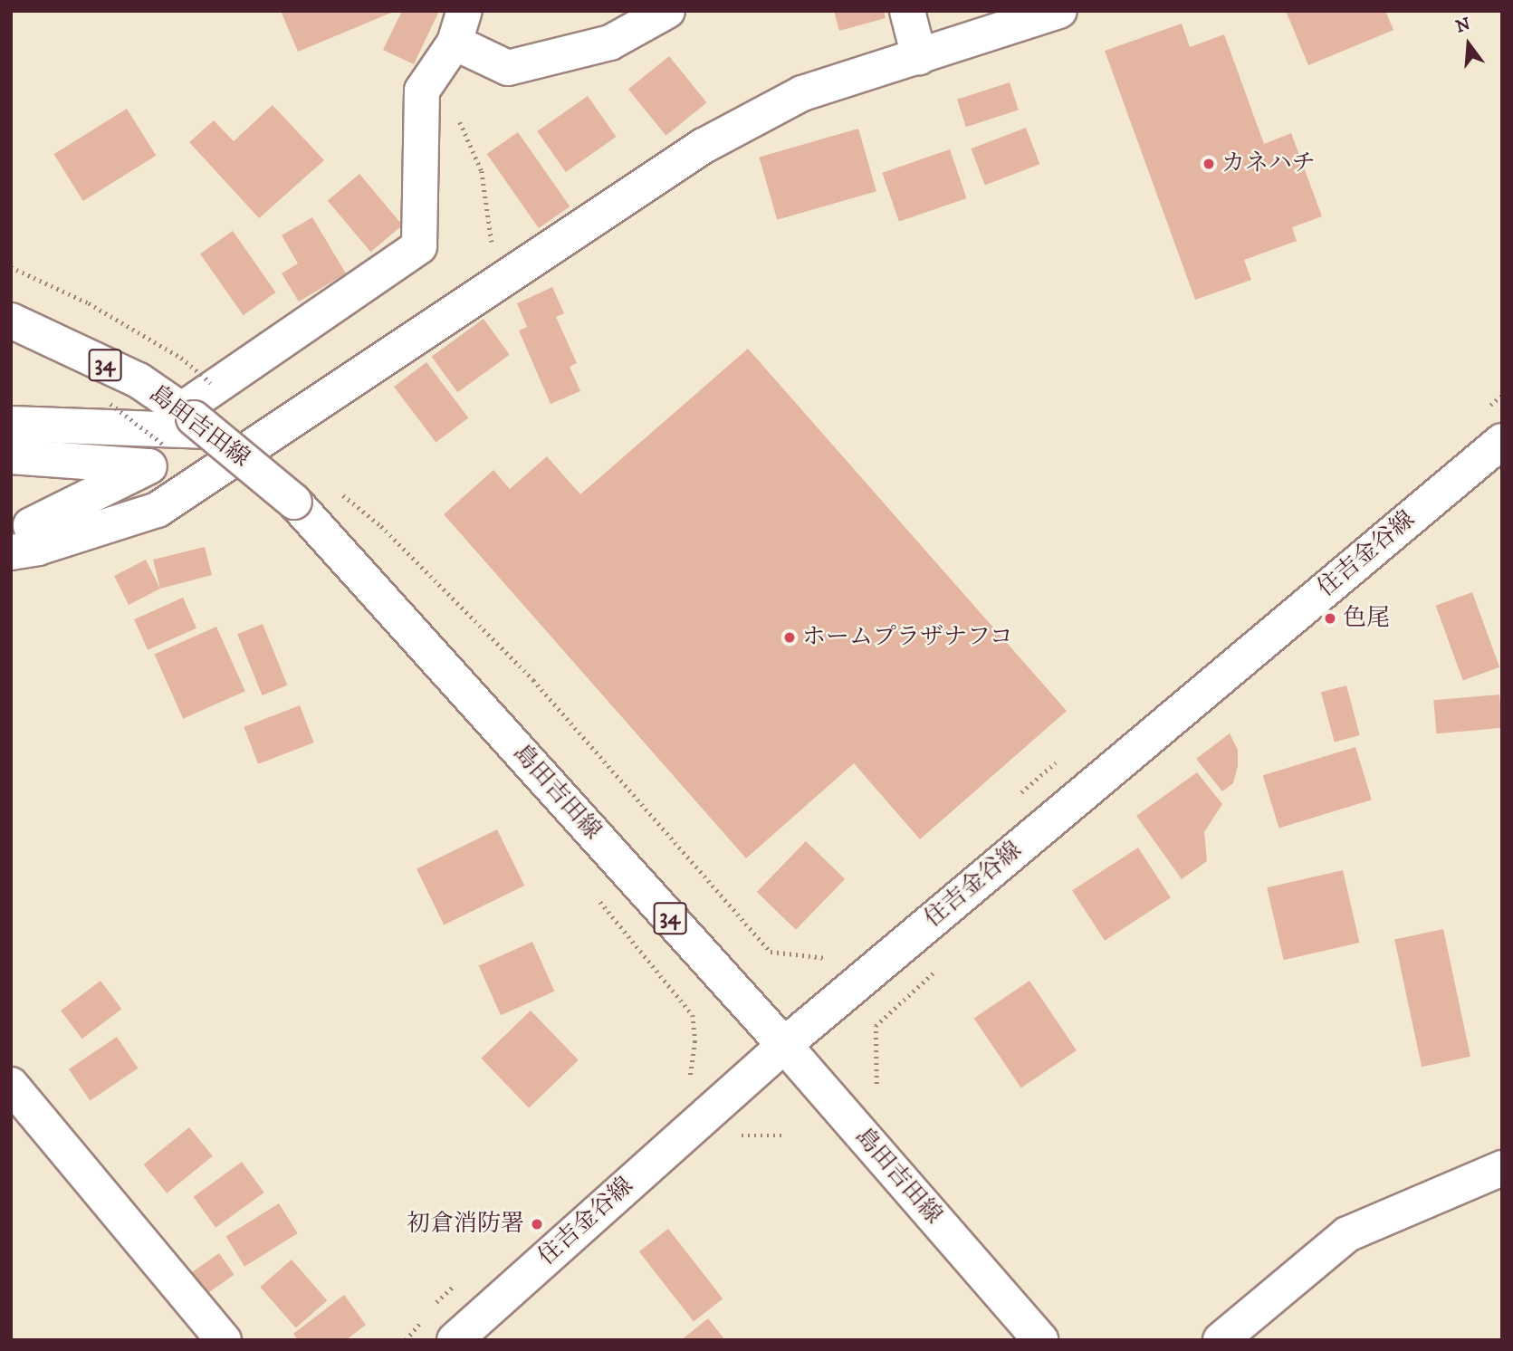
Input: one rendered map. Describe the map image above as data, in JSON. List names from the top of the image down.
{
  "streets": {
    "street": ["34", "島田吉田線", "住吉金谷線"]
  },
  "crossings": [
    ["島田吉田線", "住吉金谷線"]
  ],
  "places": [
    "カネハチ",
    "色尾",
    "ホームプラザナフコ",
    "初倉消防署"
  ],
  "north": "top"
}
